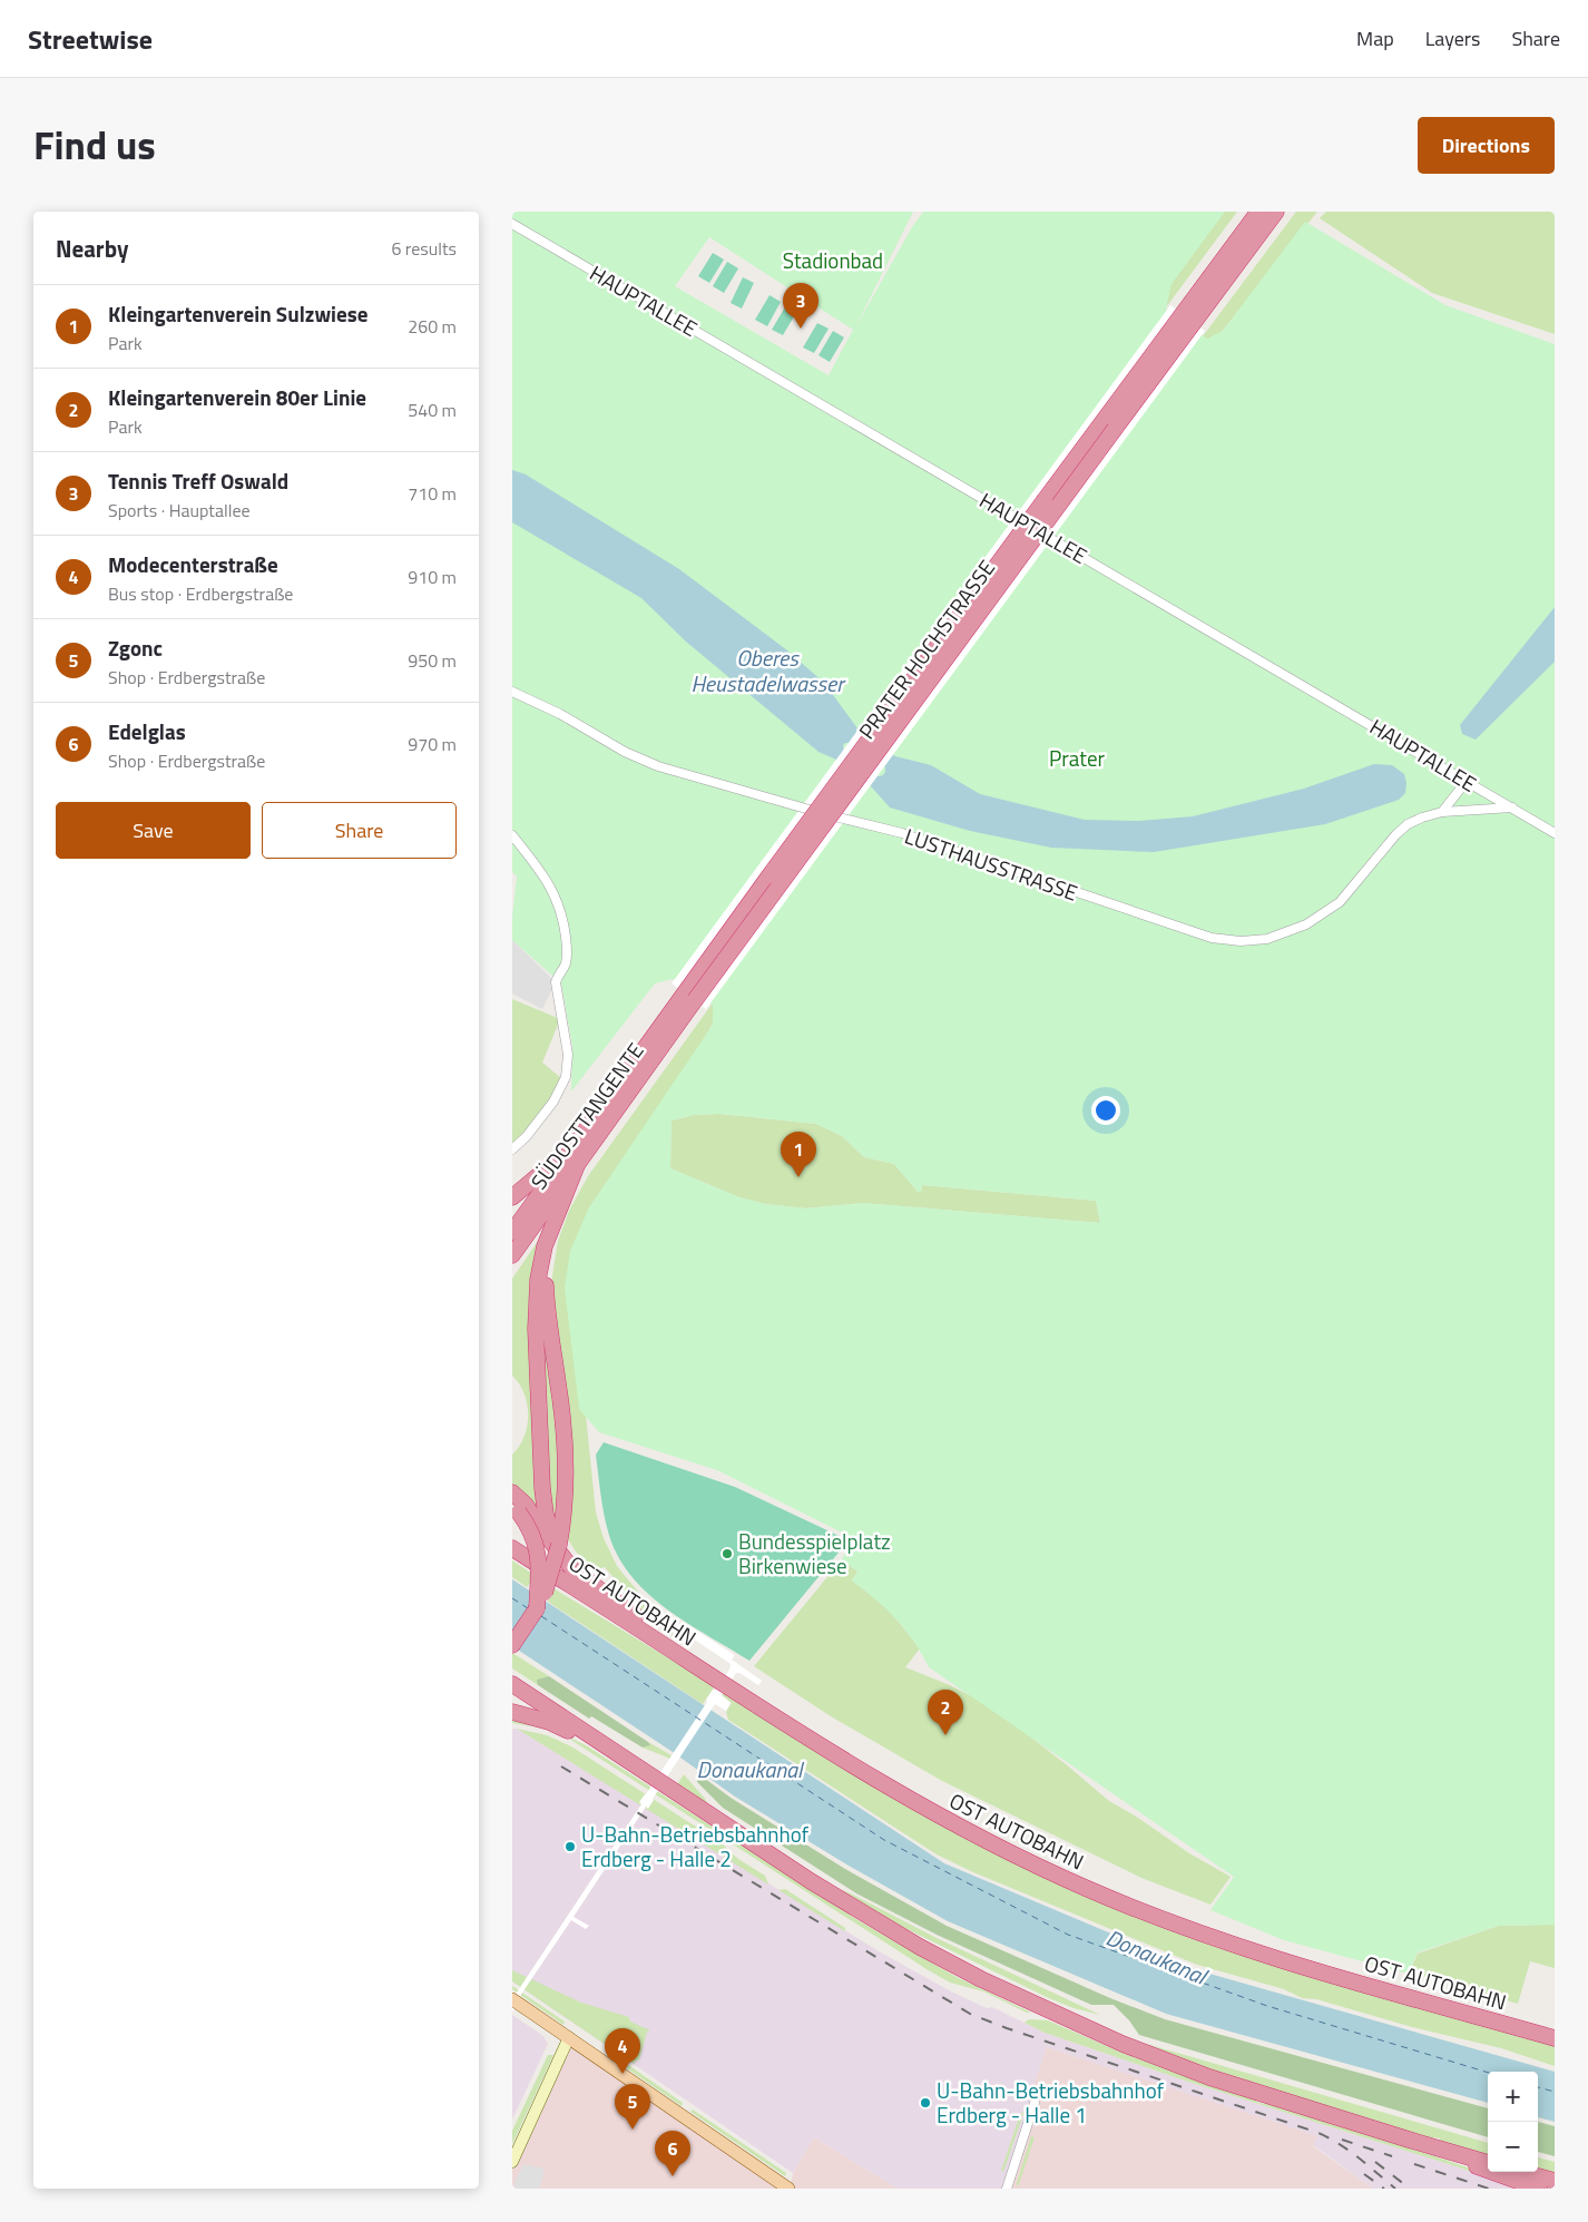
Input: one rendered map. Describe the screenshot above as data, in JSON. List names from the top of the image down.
{
  "streets": {
    "highway": ["PRATER HOCHSTRASSE", "SÜDOSTTANGENTE", "OST AUTOBAHN"],
    "street": ["HAUPTALLEE", "LUSTHAUSSTRASSE"]
  },
  "crossings": [
    ["HAUPTALLEE", "LUSTHAUSSTRASSE"],
    ["PRATER HOCHSTRASSE", "SÜDOSTTANGENTE"]
  ],
  "water": ["Oberes Heustadelwasser", "Donaukanal"],
  "parks": ["Stadionbad", "Prater"],
  "places": ["Bundesspielplatz Birkenwiese", "U-Bahn-Betriebsbahnhof Erdberg - Halle 2", "U-Bahn-Betriebsbahnhof Erdberg - Halle 1"],
  "page": {
    "header": "Streetwise",
    "nav": ["Map", "Layers", "Share"],
    "title": "Find us",
    "buttons": [
      "Directions",
      ["Save", "Share"]
    ],
    "heading": ["Nearby", "6 results"],
    "pins": [
      "3",
      "1",
      "2",
      "4",
      "5",
      "6"
    ],
    "list": [
      {
        "mark": "1",
        "name": "Kleingartenverein Sulzwiese",
        "note": "Park",
        "value": "260 m"
      },
      {
        "mark": "2",
        "name": "Kleingartenverein 80er Linie",
        "note": "Park",
        "value": "540 m"
      },
      {
        "mark": "3",
        "name": "Tennis Treff Oswald",
        "note": "Sports · Hauptallee",
        "value": "710 m"
      },
      {
        "mark": "4",
        "name": "Modecenterstraße",
        "note": "Bus stop · Erdbergstraße",
        "value": "910 m"
      },
      {
        "mark": "5",
        "name": "Zgonc",
        "note": "Shop · Erdbergstraße",
        "value": "950 m"
      },
      {
        "mark": "6",
        "name": "Edelglas",
        "note": "Shop · Erdbergstraße",
        "value": "970 m"
      }
    ],
    "map_buttons": ["+", "−"]
  }
}
